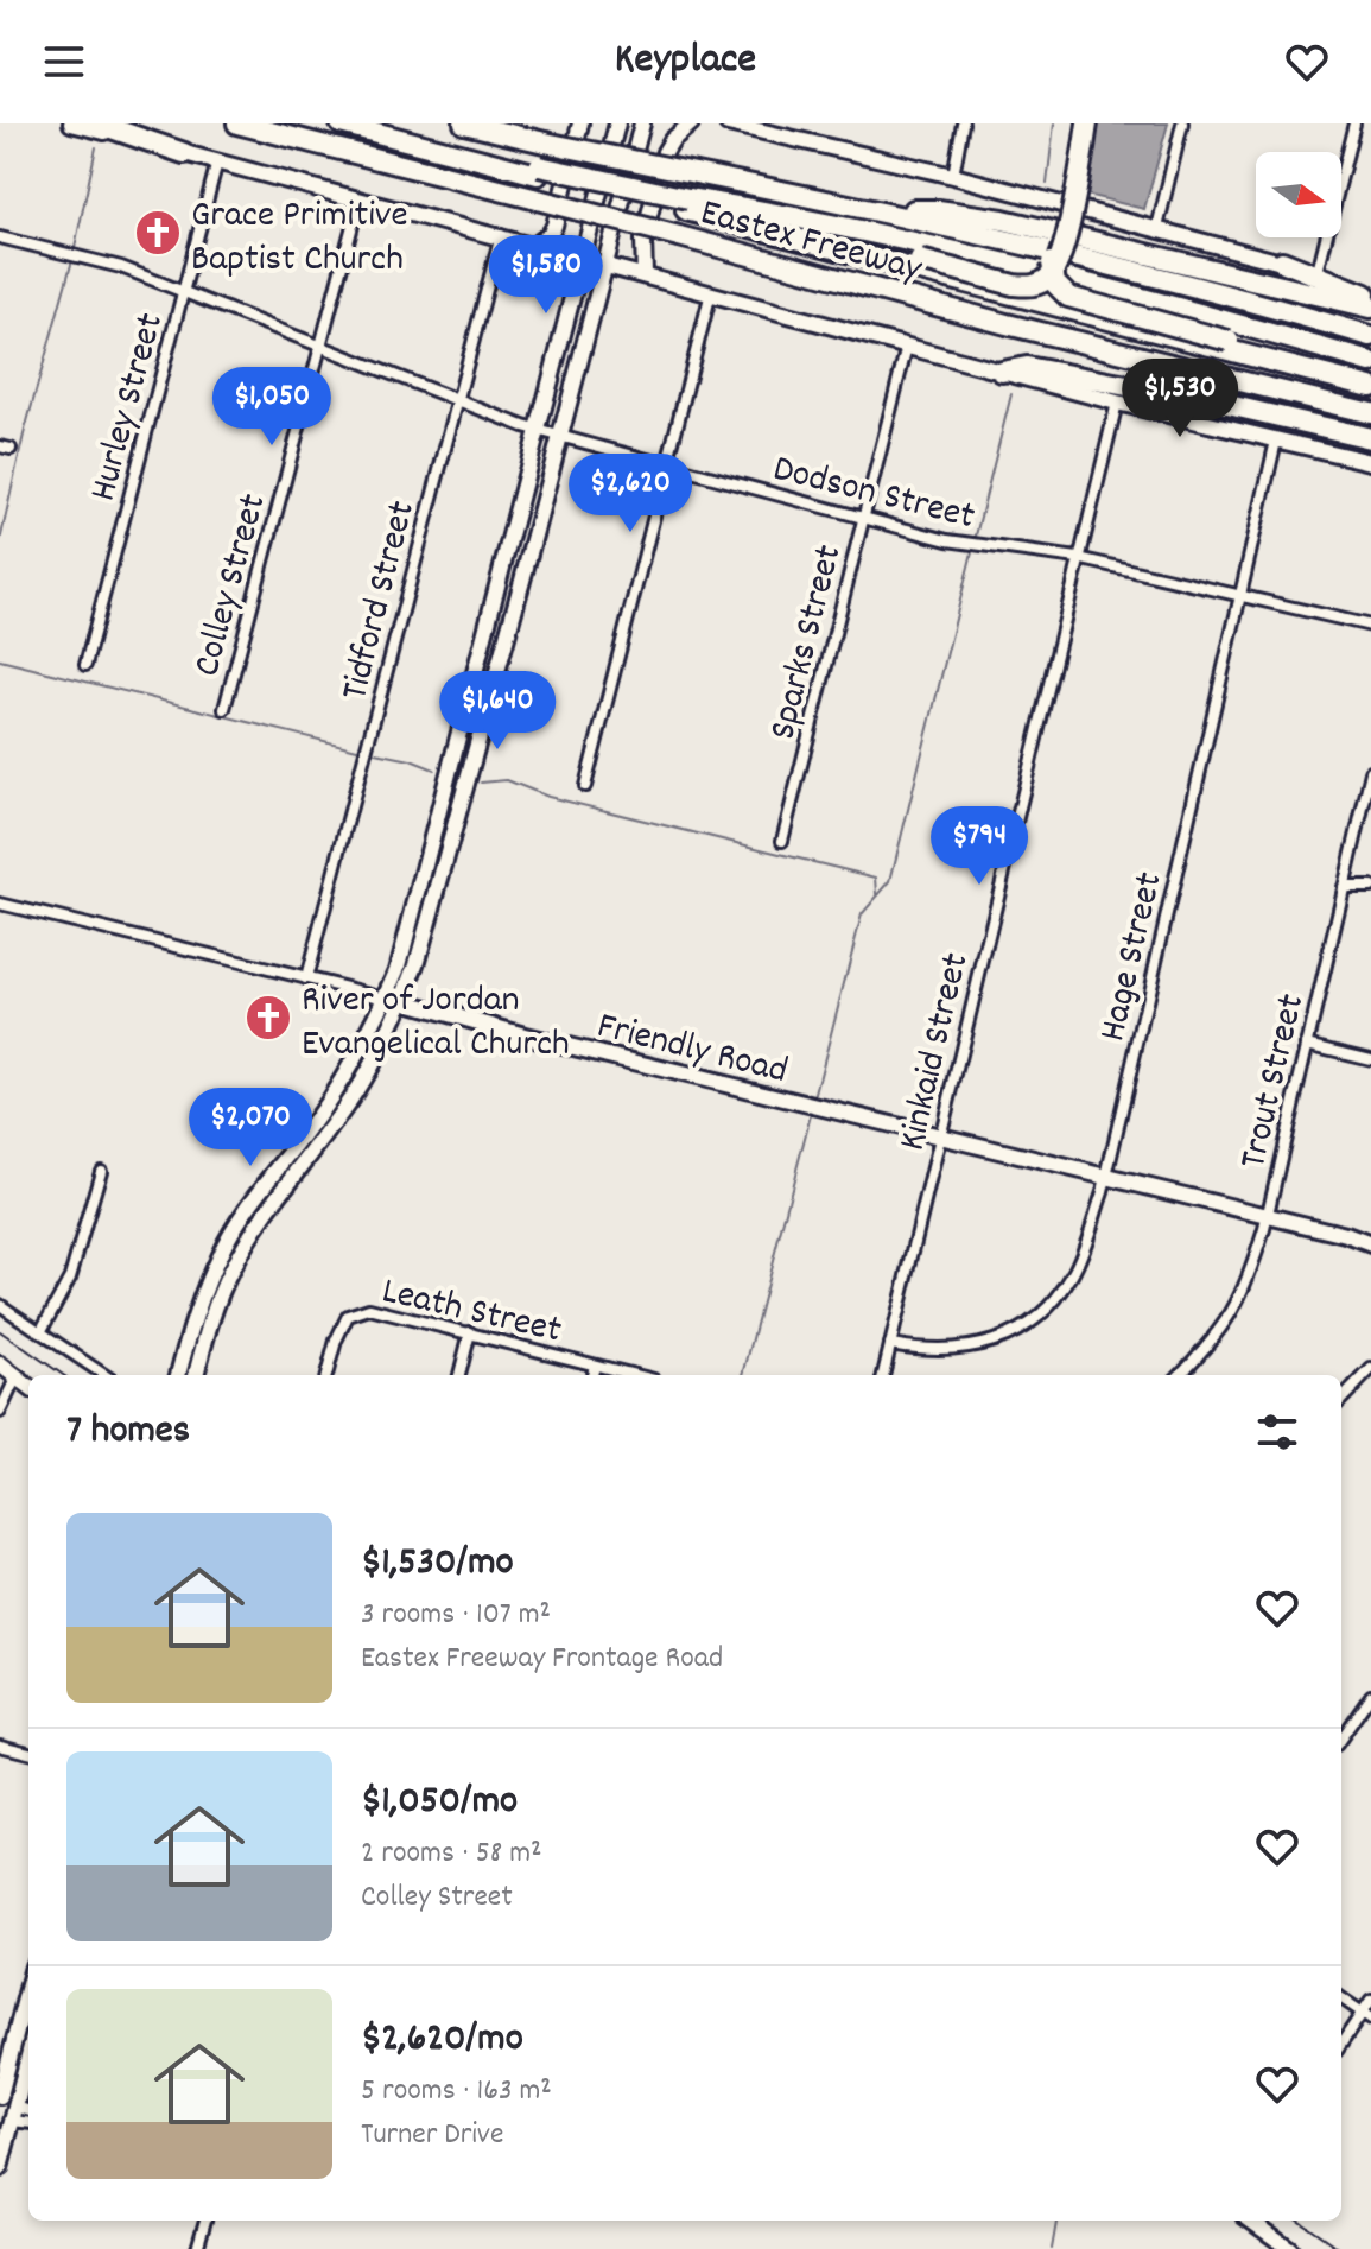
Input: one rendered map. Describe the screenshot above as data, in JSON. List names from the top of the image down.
{
  "streets": {
    "highway": ["Eastex Freeway"],
    "main road": ["Friendly Road"],
    "street": [
      "Hurley Street",
      "Dodson Street",
      "Colley Street",
      "Tidford Street",
      "Sparks Street",
      "Hage Street",
      "Kinkaid Street",
      "Trout Street",
      "Leath Street"
    ]
  },
  "crossings": [
    ["Hurley Street", "Dodson Street"],
    ["Dodson Street", "Colley Street"],
    ["Dodson Street", "Tidford Street"],
    ["Dodson Street", "Sparks Street"],
    ["Dodson Street", "Hage Street"],
    ["Dodson Street", "Kinkaid Street"],
    ["Tidford Street", "Friendly Road"],
    ["Hage Street", "Friendly Road"],
    ["Hage Street", "Kinkaid Street"],
    ["Friendly Road", "Kinkaid Street"],
    ["Friendly Road", "Trout Street"]
  ],
  "places": {
    "church": ["Grace Primitive Baptist Church", "River of Jordan Evangelical Church"]
  },
  "north": "right",
  "page": {
    "header": "Keyplace",
    "price": [
      "$1,580",
      "$1,530",
      "$1,050",
      "$2,620",
      "$1,640",
      "$794",
      "$2,070"
    ],
    "heading": "7 homes",
    "list": [
      {
        "name": "$1,530/mo",
        "note": "3 rooms · 107 m² · Eastex Freeway Frontage Road"
      },
      {
        "name": "$1,050/mo",
        "note": "2 rooms · 58 m² · Colley Street"
      },
      {
        "name": "$2,620/mo",
        "note": "5 rooms · 163 m² · Turner Drive"
      }
    ]
  }
}
